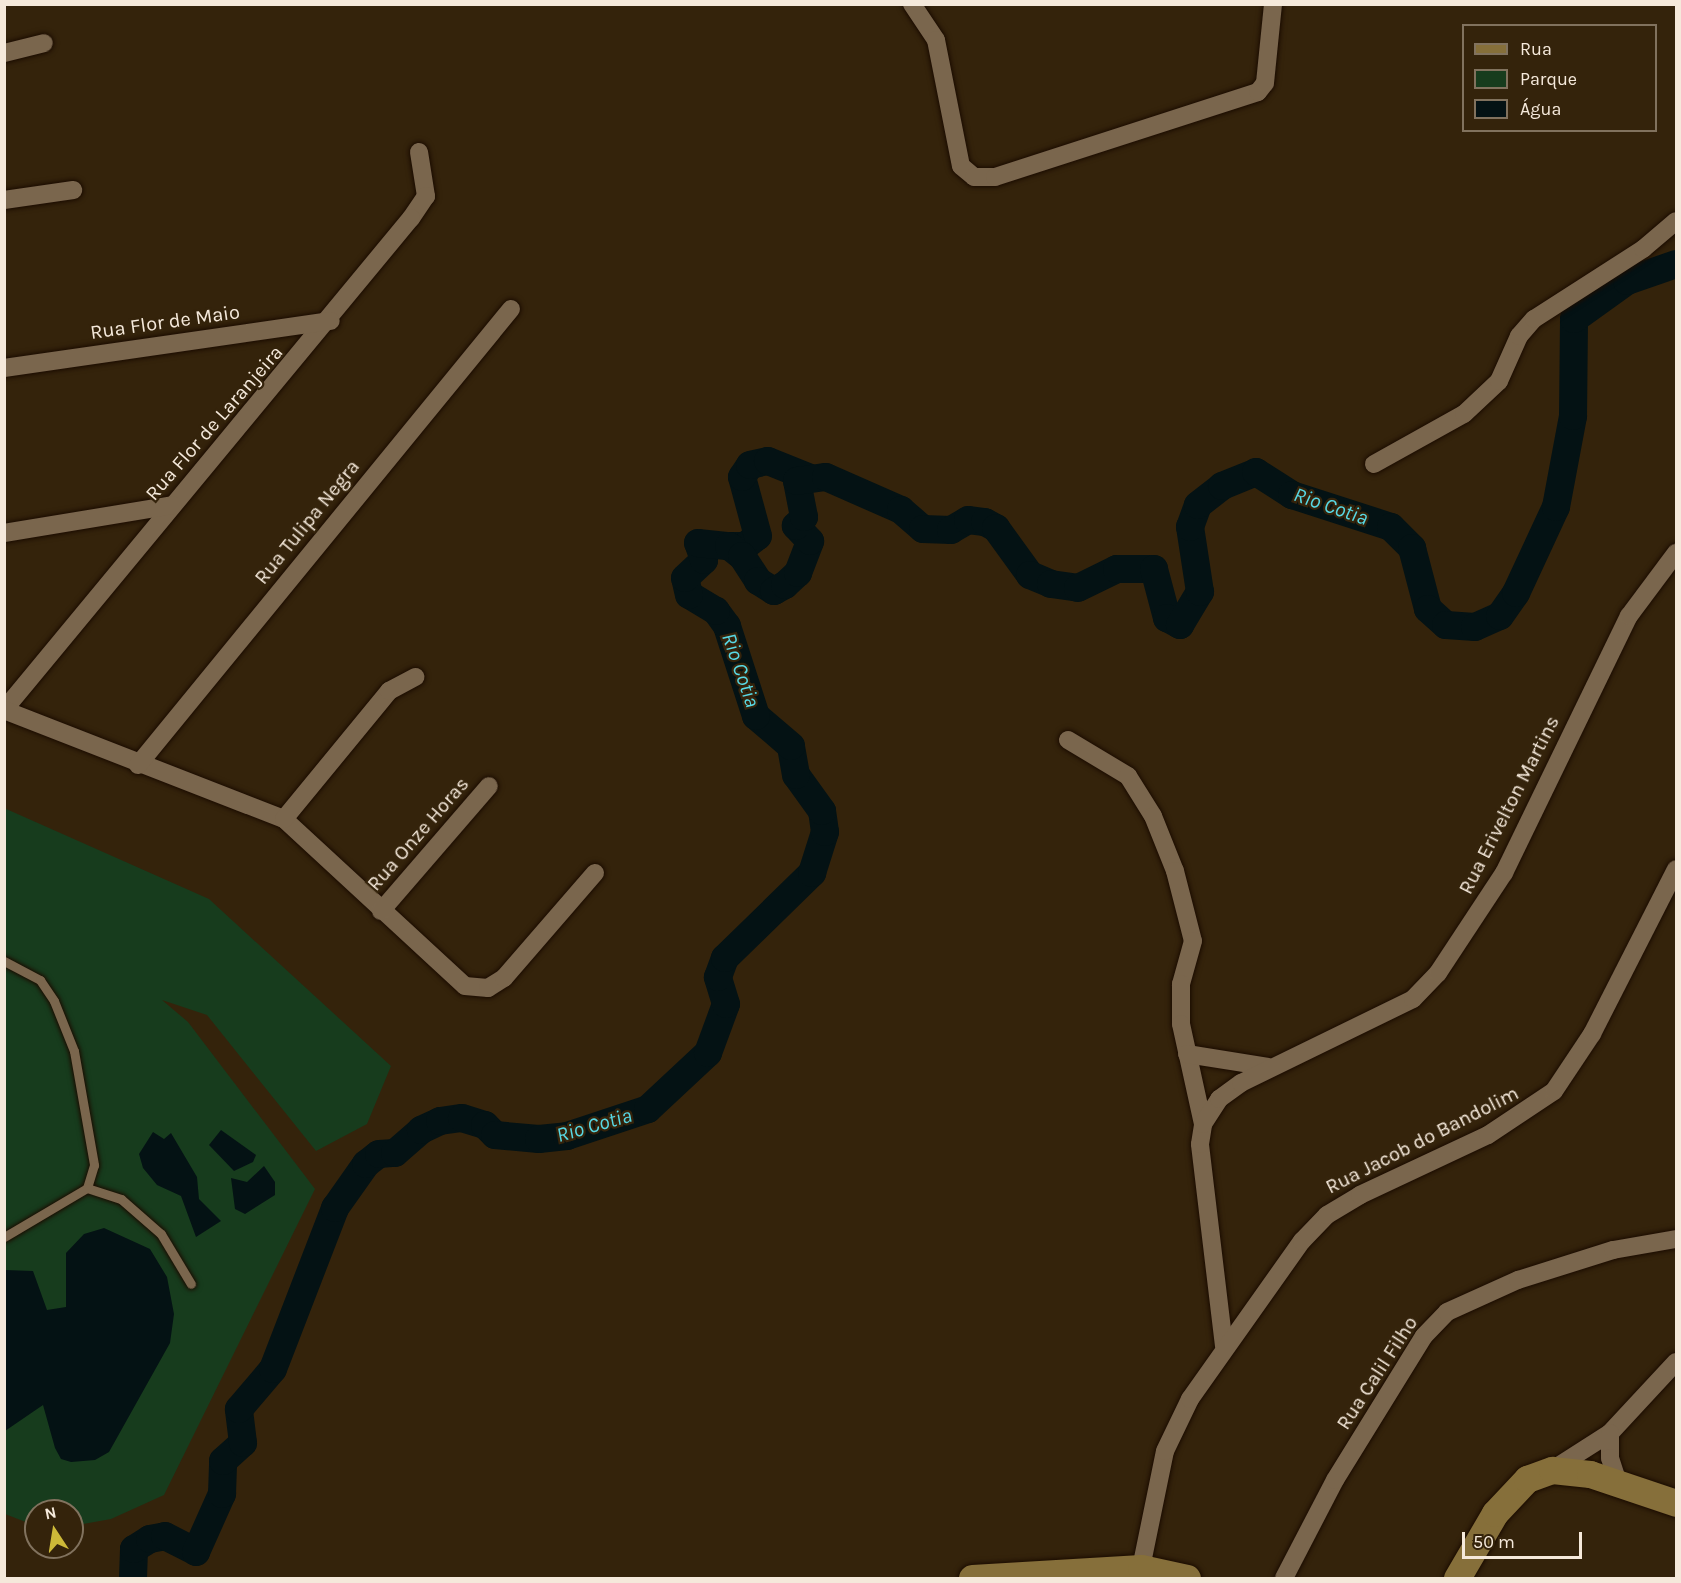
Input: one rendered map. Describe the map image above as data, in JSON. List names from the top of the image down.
{
  "streets": {
    "street": [
      "Rua Flor de Maio",
      "Rua Flor de Laranjeira",
      "Rua Tulipa Negra",
      "Rua Erivelton Martins",
      "Rua Onze Horas",
      "Rua Jacob do Bandolim",
      "Rua Calil Filho"
    ]
  },
  "crossings": [
    ["Rua Flor de Maio", "Rua Flor de Laranjeira"]
  ],
  "water": ["Rio Cotia"],
  "legend": ["Rua", "Parque", "Água"],
  "scale_bar": "50 m",
  "north": "top"
}
